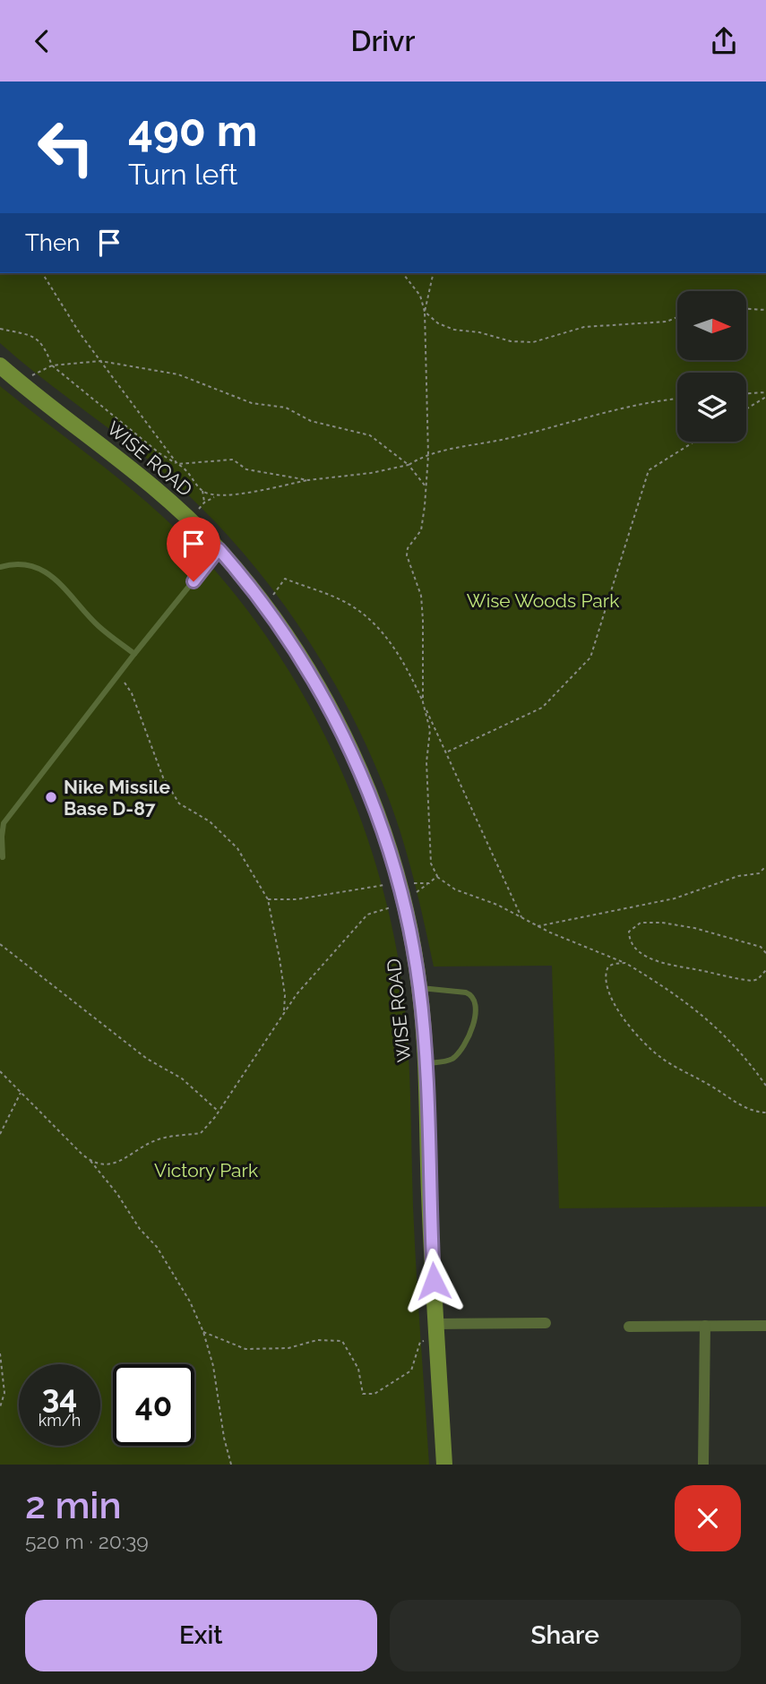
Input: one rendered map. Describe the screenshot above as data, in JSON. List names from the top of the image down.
{
  "streets": {
    "street": ["WISE ROAD"]
  },
  "parks": ["Wise Woods Park", "Victory Park"],
  "places": ["Nike Missile Base D-87"],
  "north": "right",
  "page": {
    "header": "Drivr",
    "turn": ["490 m", "Turn left"],
    "then": "Then",
    "speed": "34 km/h",
    "limit": "40",
    "heading": ["2 min", "520 m · 20:39"],
    "buttons": ["Exit", "Share"]
  }
}
